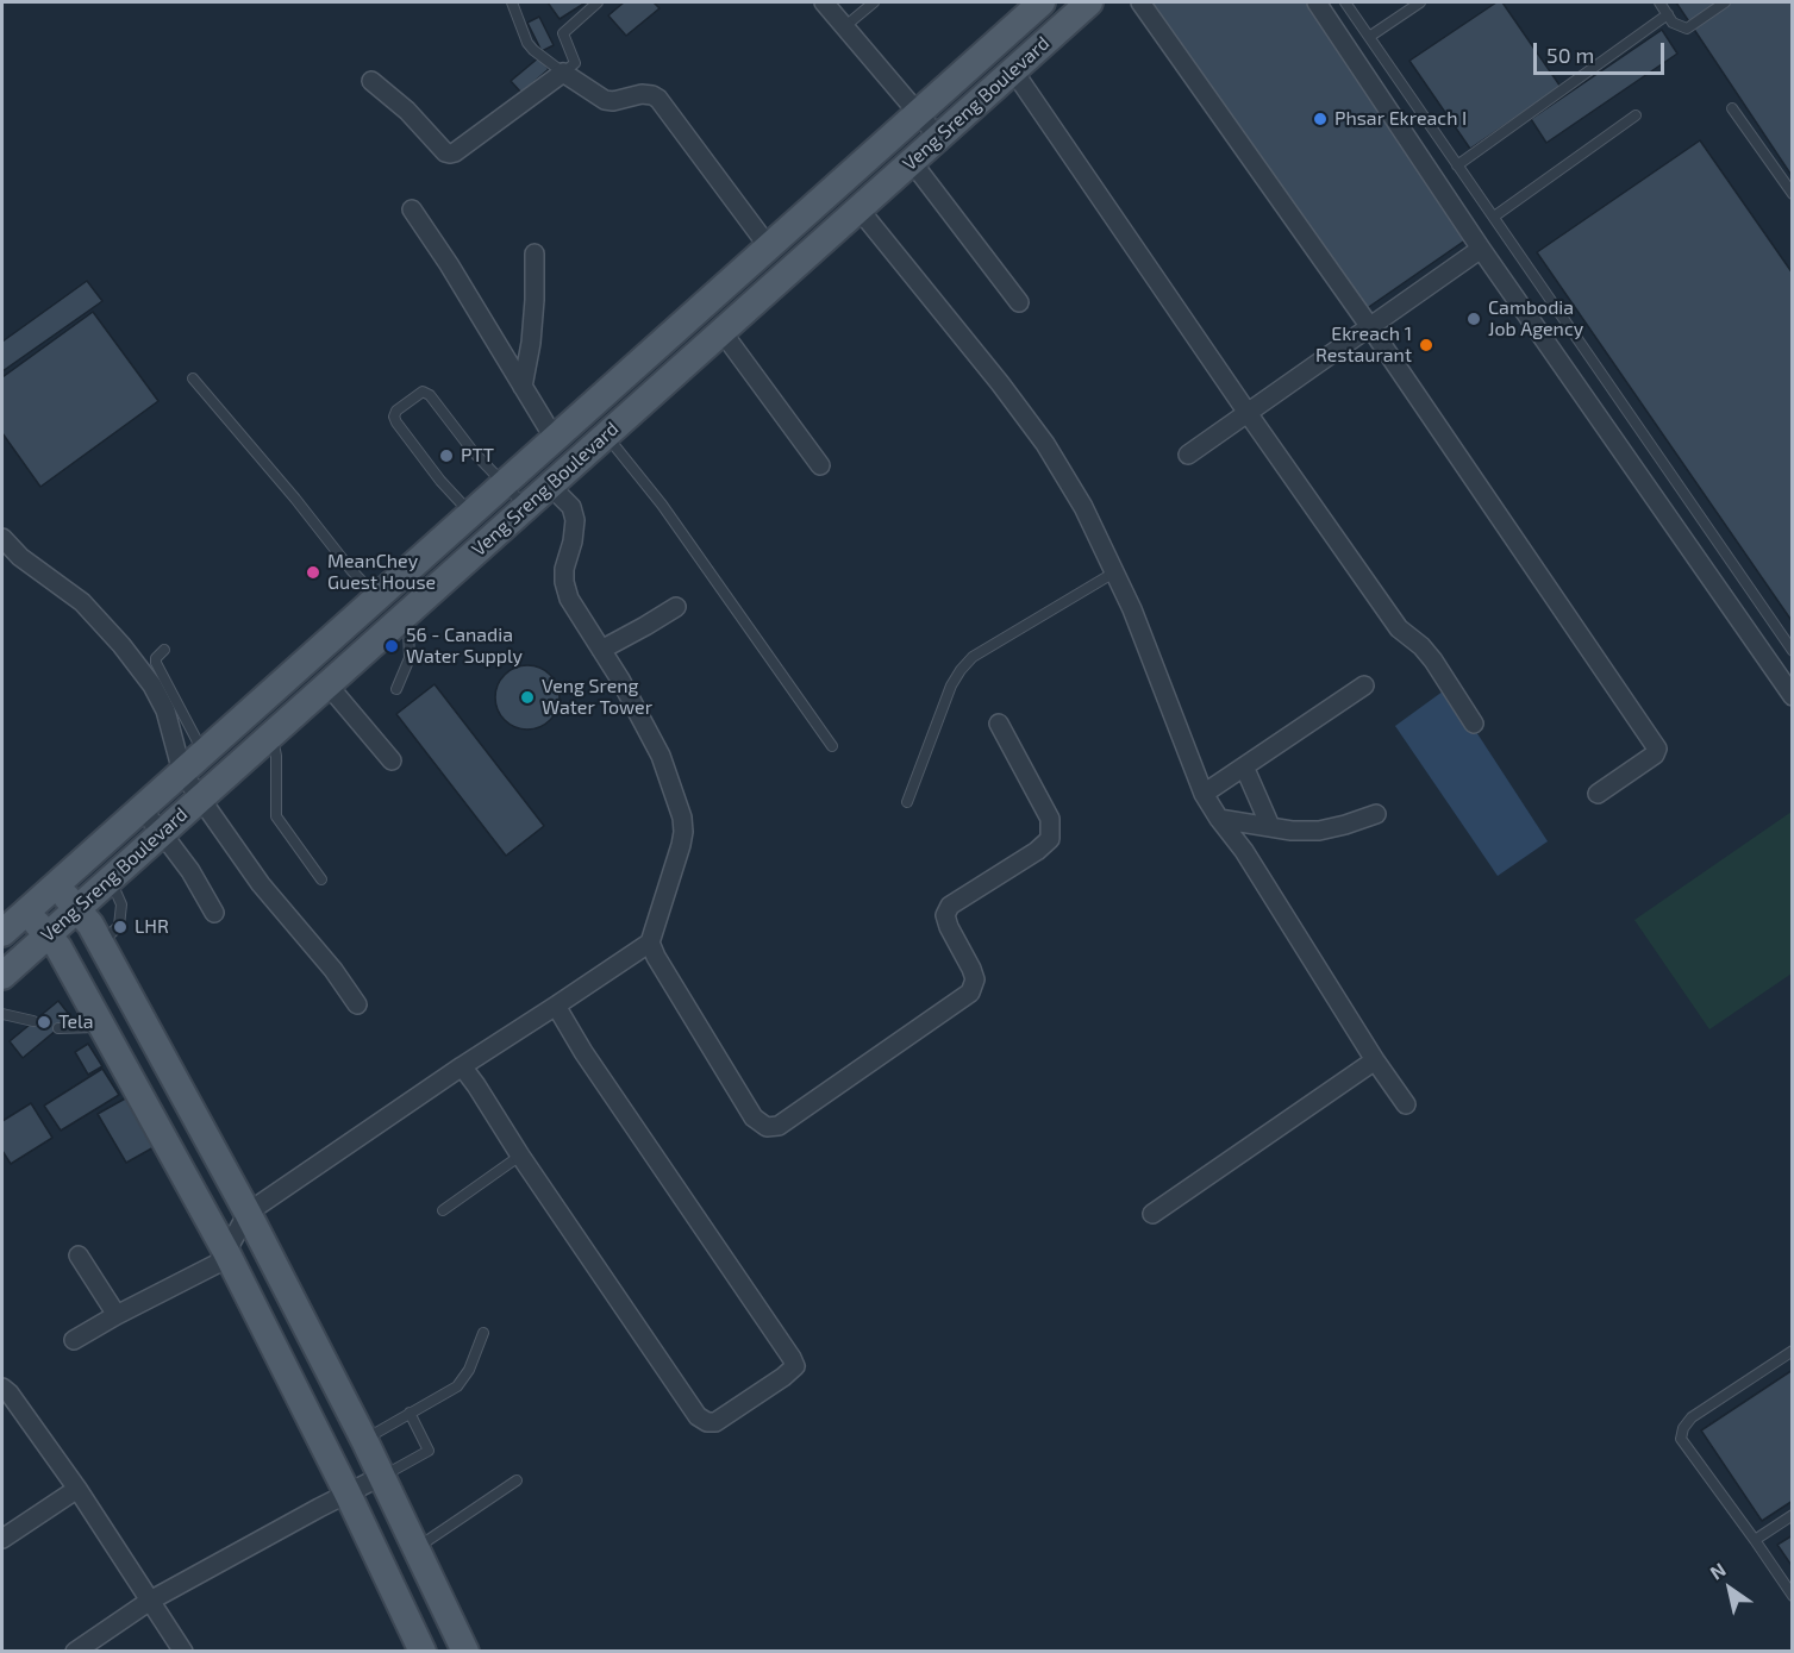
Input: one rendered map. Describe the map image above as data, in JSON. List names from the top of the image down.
{
  "streets": {
    "main road": ["Veng Sreng Boulevard"]
  },
  "places": [
    "Phsar Ekreach I",
    "Cambodia Job Agency",
    "Ekreach 1 Restaurant",
    "PTT",
    "MeanChey Guest House",
    "56 - Canadia Water Supply",
    "Veng Sreng Water Tower",
    "LHR",
    "Tela"
  ],
  "scale_bar": "50 m",
  "north": "top left"
}
